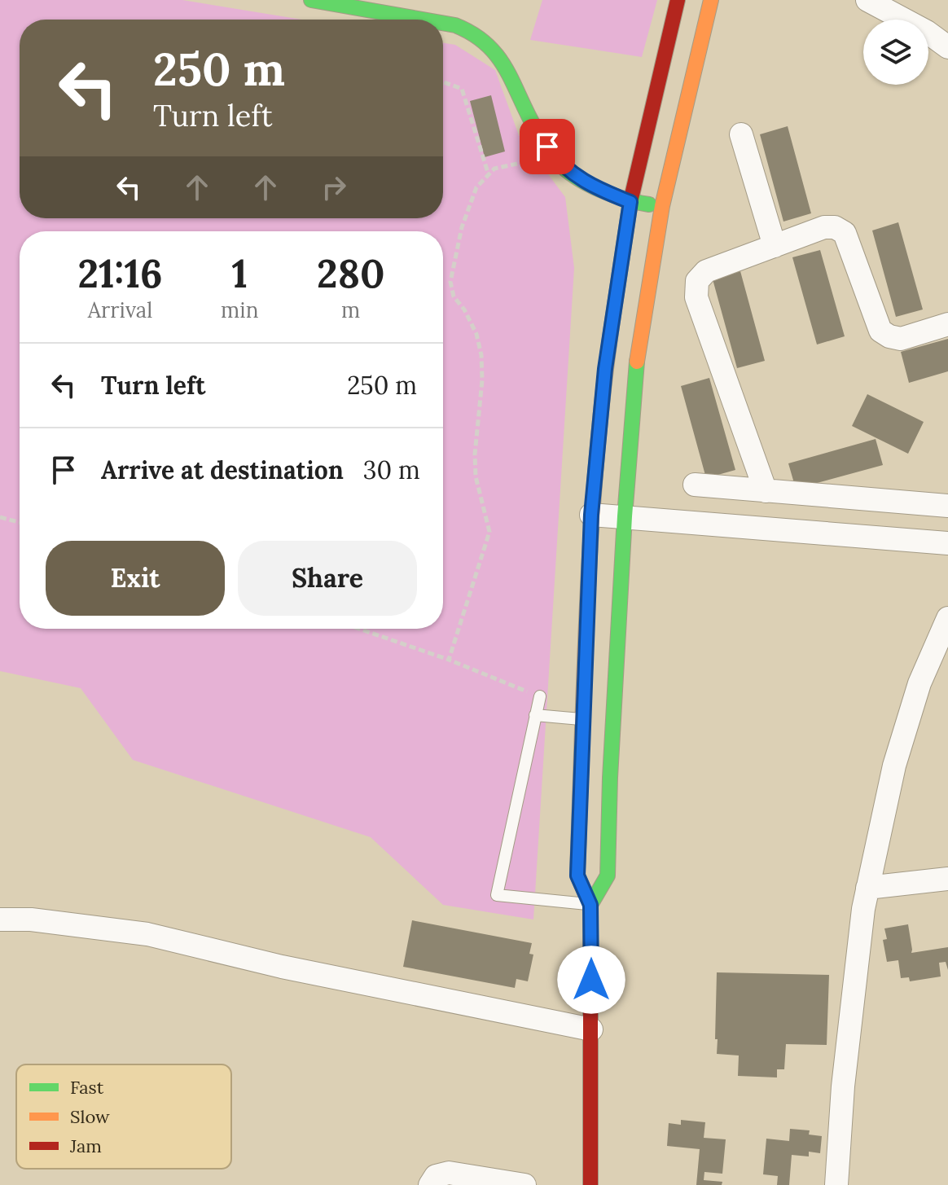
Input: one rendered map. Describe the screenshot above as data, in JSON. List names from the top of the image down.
{
  "legend": ["Fast", "Slow", "Jam"],
  "page": {
    "turn": ["250 m", "Turn left"],
    "eta": [
      "21:16",
      "Arrival",
      "1",
      "min",
      "280",
      "m"
    ],
    "list": [
      {
        "name": "Turn left",
        "value": "250 m"
      },
      {
        "name": "Arrive at destination",
        "value": "30 m"
      }
    ],
    "buttons": ["Exit", "Share"]
  }
}
